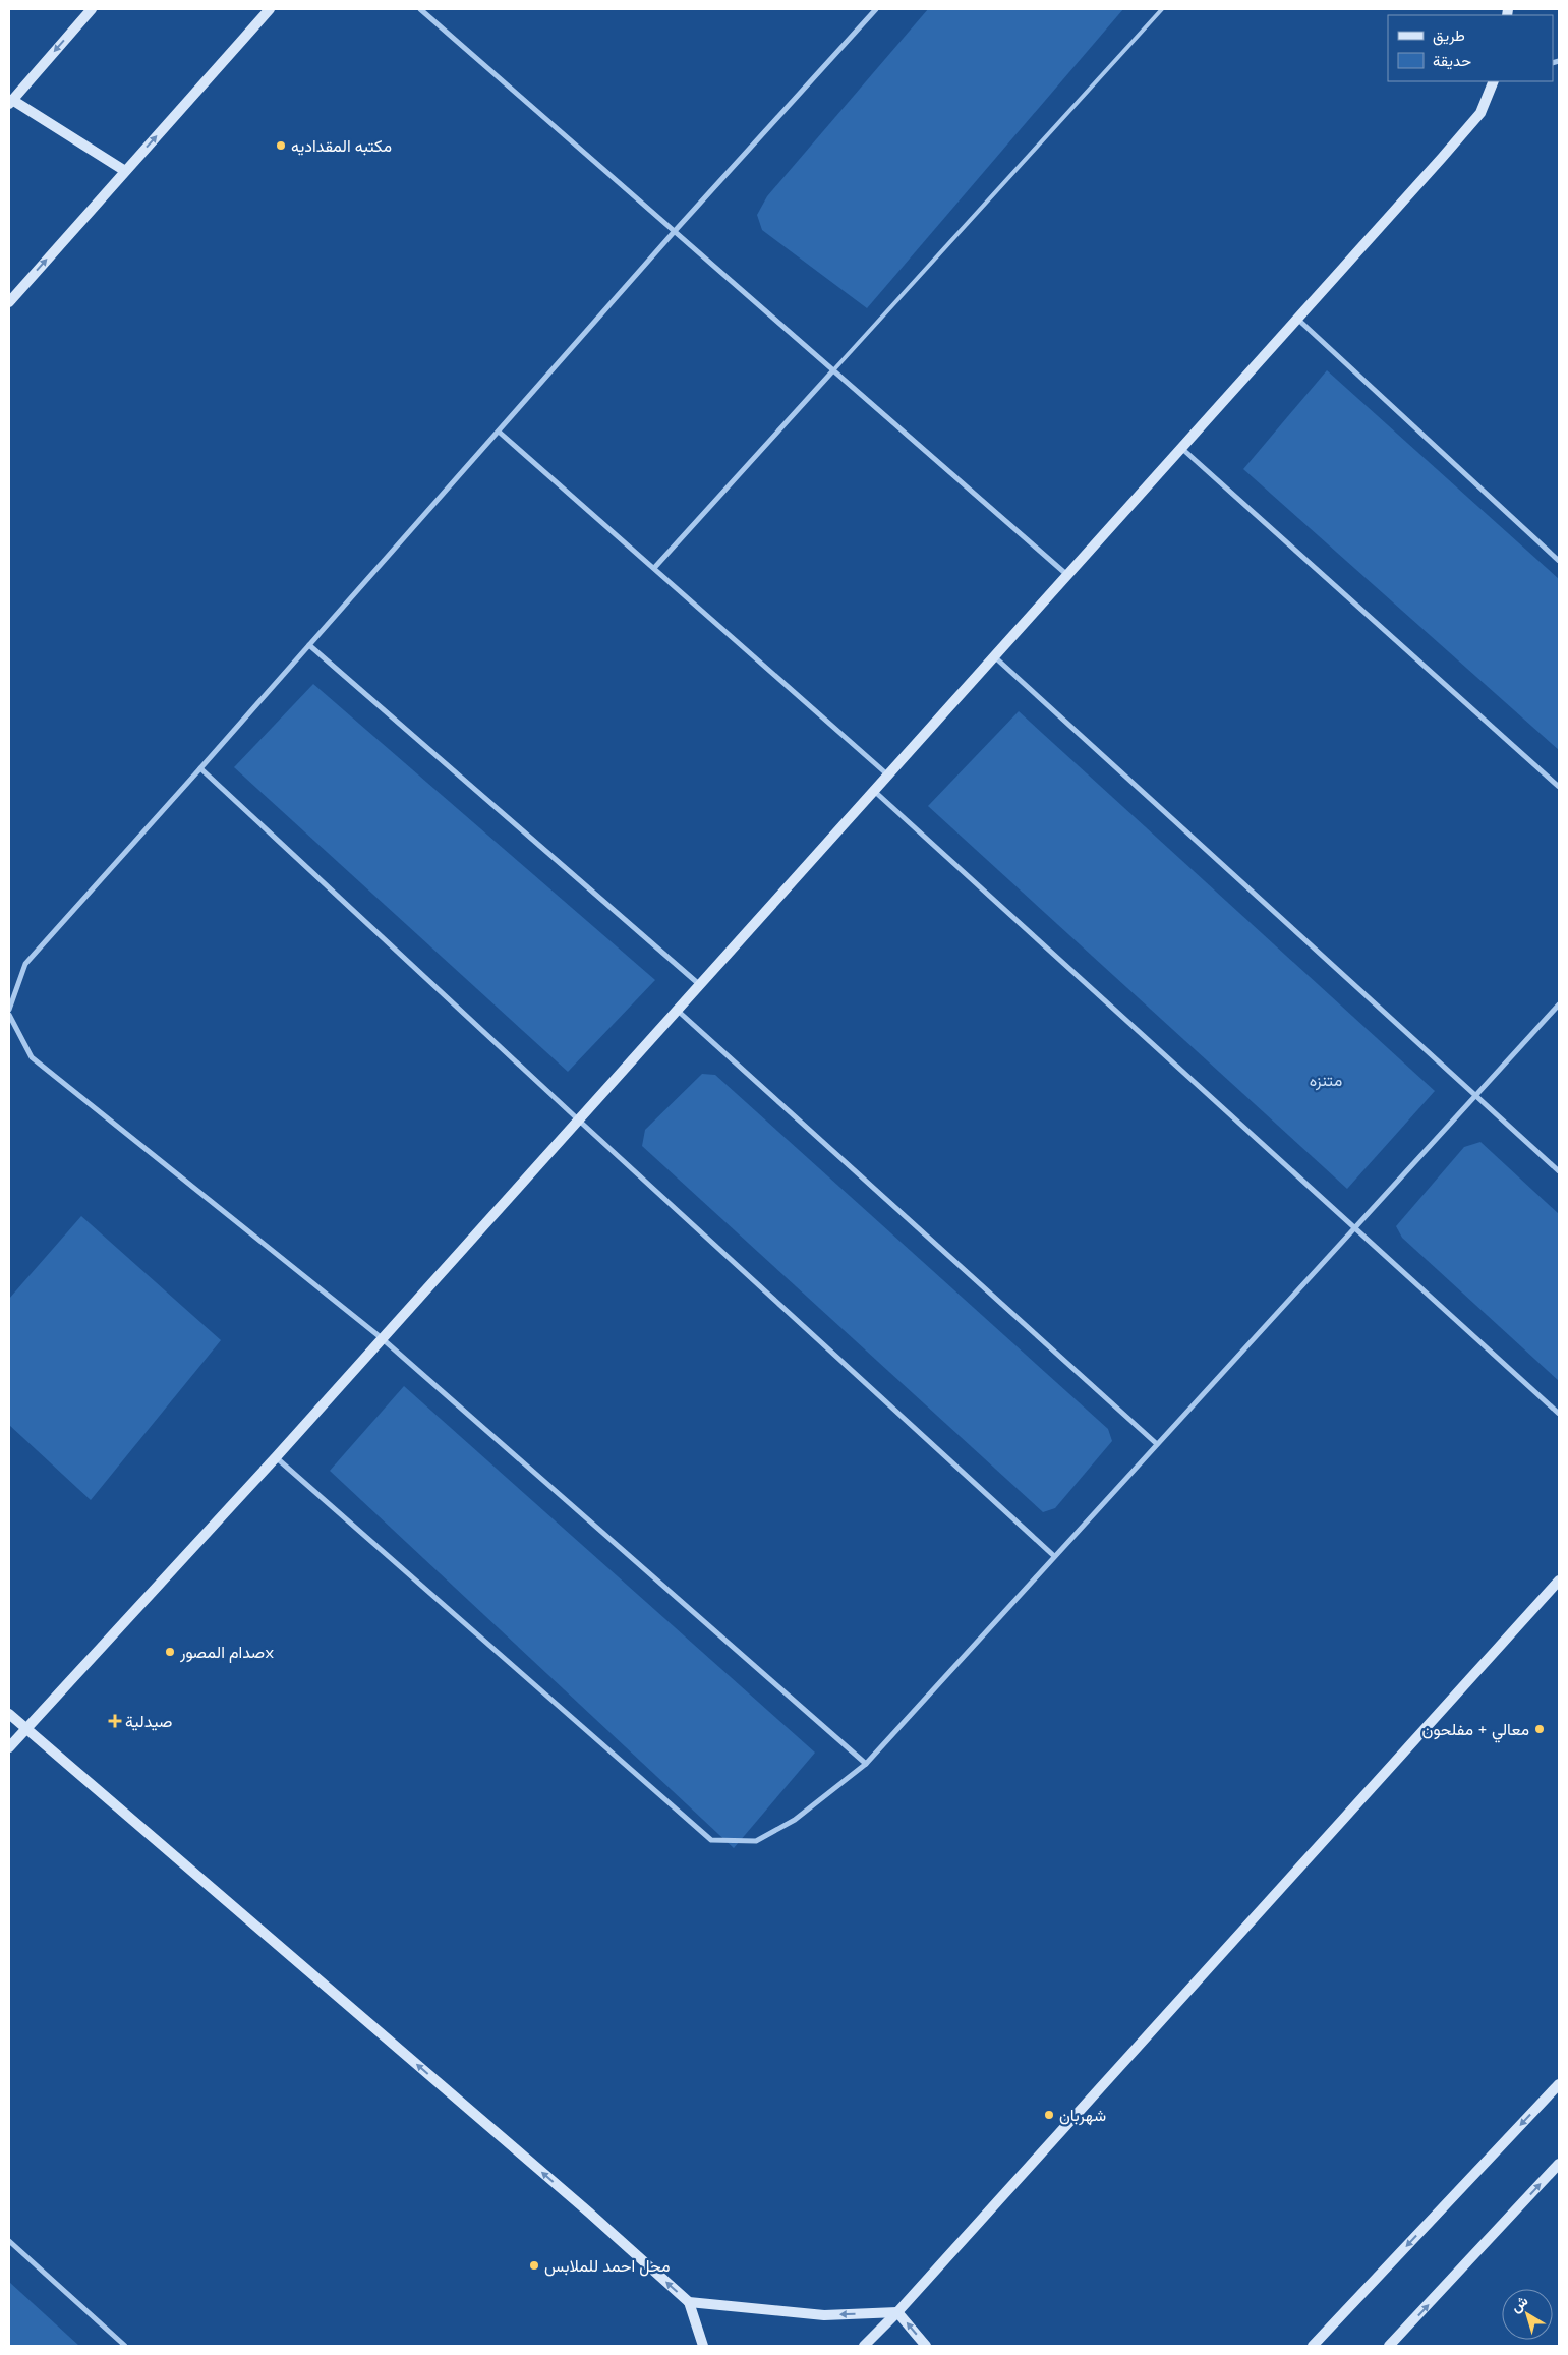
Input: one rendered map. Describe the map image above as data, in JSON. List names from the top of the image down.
{
  "parks": ["متنزه"],
  "places": {
    "other": [
      "مكتبه المقداديه",
      "صدام المصورx",
      "معالي + مفلحون",
      "شهربان",
      "محل احمد للملابس"
    ],
    "health": ["صيدلية"]
  },
  "legend": ["طريق", "حديقة"],
  "north": "top left"
}
